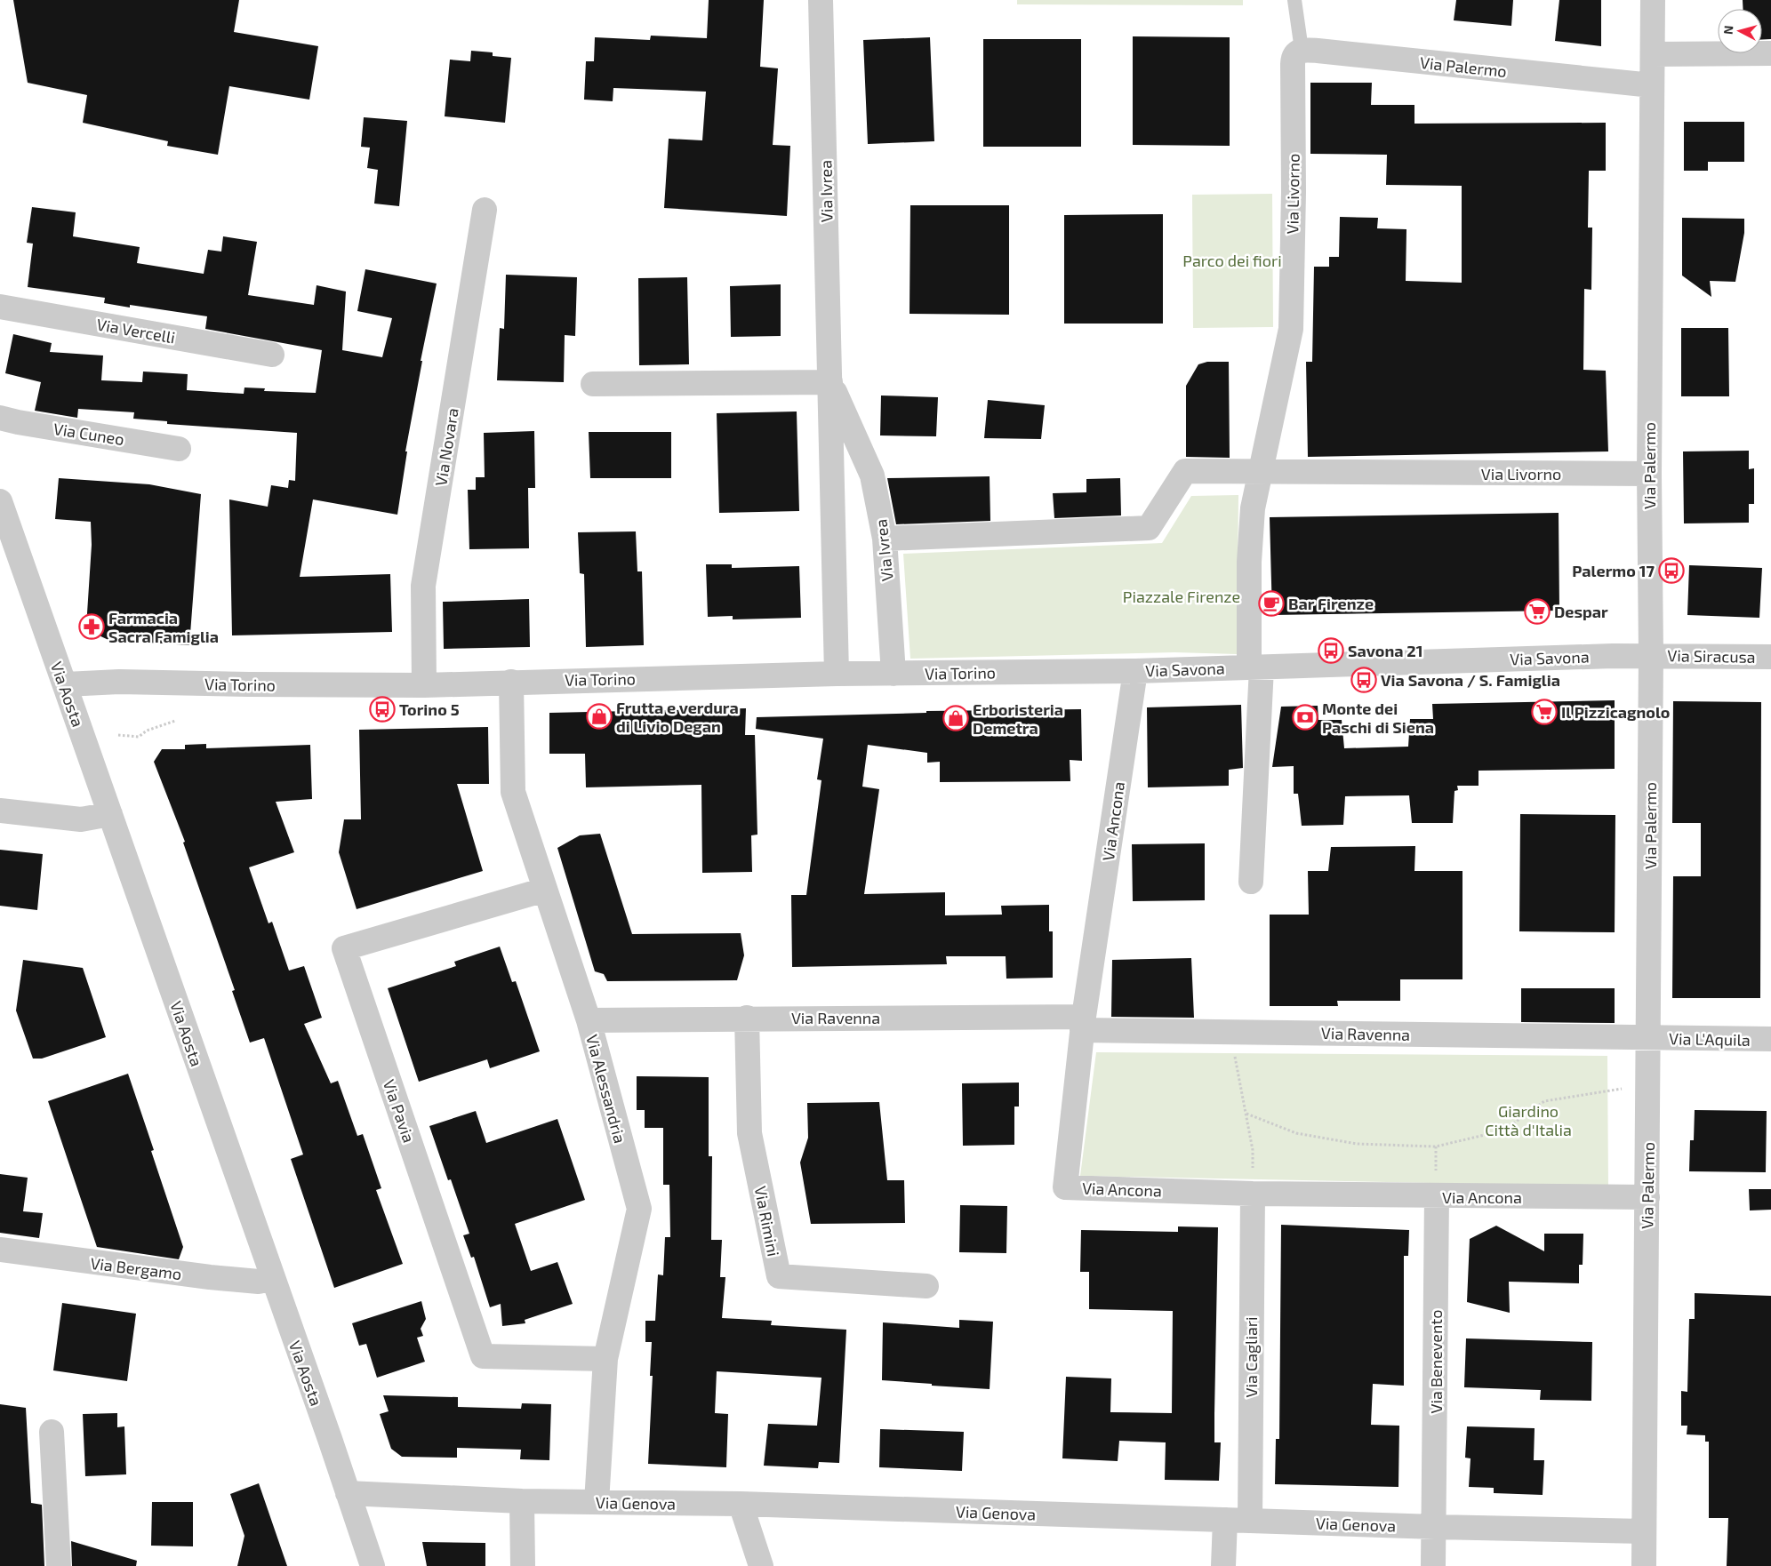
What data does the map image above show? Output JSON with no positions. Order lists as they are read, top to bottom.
{
  "streets": {
    "street": [
      "Via Palermo",
      "Via Ivrea",
      "Via Livorno",
      "Via Vercelli",
      "Via Cuneo",
      "Via Novara",
      "Via Siracusa",
      "Via Savona",
      "Via Torino",
      "Via Aosta",
      "Via Ancona",
      "Via Ravenna",
      "Via L'Aquila",
      "Via Alessandria",
      "Via Pavia",
      "Via Rimini",
      "Via Bergamo",
      "Via Cagliari",
      "Via Benevento",
      "Via Genova"
    ]
  },
  "crossings": [
    ["Via Palermo", "Via Livorno"],
    ["Via Palermo", "Via Siracusa"],
    ["Via Palermo", "Via Savona"],
    ["Via Palermo", "Via Ancona"],
    ["Via Palermo", "Via Ravenna"],
    ["Via Palermo", "Via L'Aquila"],
    ["Via Palermo", "Via Genova"],
    ["Via Ivrea", "Via Torino"],
    ["Via Livorno", "Via Savona"],
    ["Via Novara", "Via Torino"],
    ["Via Siracusa", "Via Savona"],
    ["Via Savona", "Via Torino"],
    ["Via Savona", "Via Ancona"],
    ["Via Torino", "Via Aosta"],
    ["Via Torino", "Via Ancona"],
    ["Via Torino", "Via Alessandria"],
    ["Via Aosta", "Via Bergamo"],
    ["Via Aosta", "Via Genova"],
    ["Via Ancona", "Via Ravenna"],
    ["Via Ancona", "Via Cagliari"],
    ["Via Ancona", "Via Benevento"],
    ["Via Ravenna", "Via L'Aquila"],
    ["Via Ravenna", "Via Alessandria"],
    ["Via Ravenna", "Via Rimini"],
    ["Via Alessandria", "Via Pavia"],
    ["Via Alessandria", "Via Genova"],
    ["Via Cagliari", "Via Genova"],
    ["Via Benevento", "Via Genova"]
  ],
  "parks": ["Parco dei fiori", "Piazzale Firenze", "Giardino Città d'Italia"],
  "places": {
    "bus stop": [
      "Palermo 17",
      "Savona 21",
      "Via Savona / S. Famiglia",
      "Torino 5"
    ],
    "cafe": ["Bar Firenze"],
    "supermarket": ["Despar", "Il Pizzicagnolo"],
    "pharmacy": ["Farmacia Sacra Famiglia"],
    "shop": ["Frutta e verdura di Livio Degan", "Erboristeria Demetra"],
    "bank": ["Monte dei Paschi di Siena"]
  },
  "north": "left"
}
